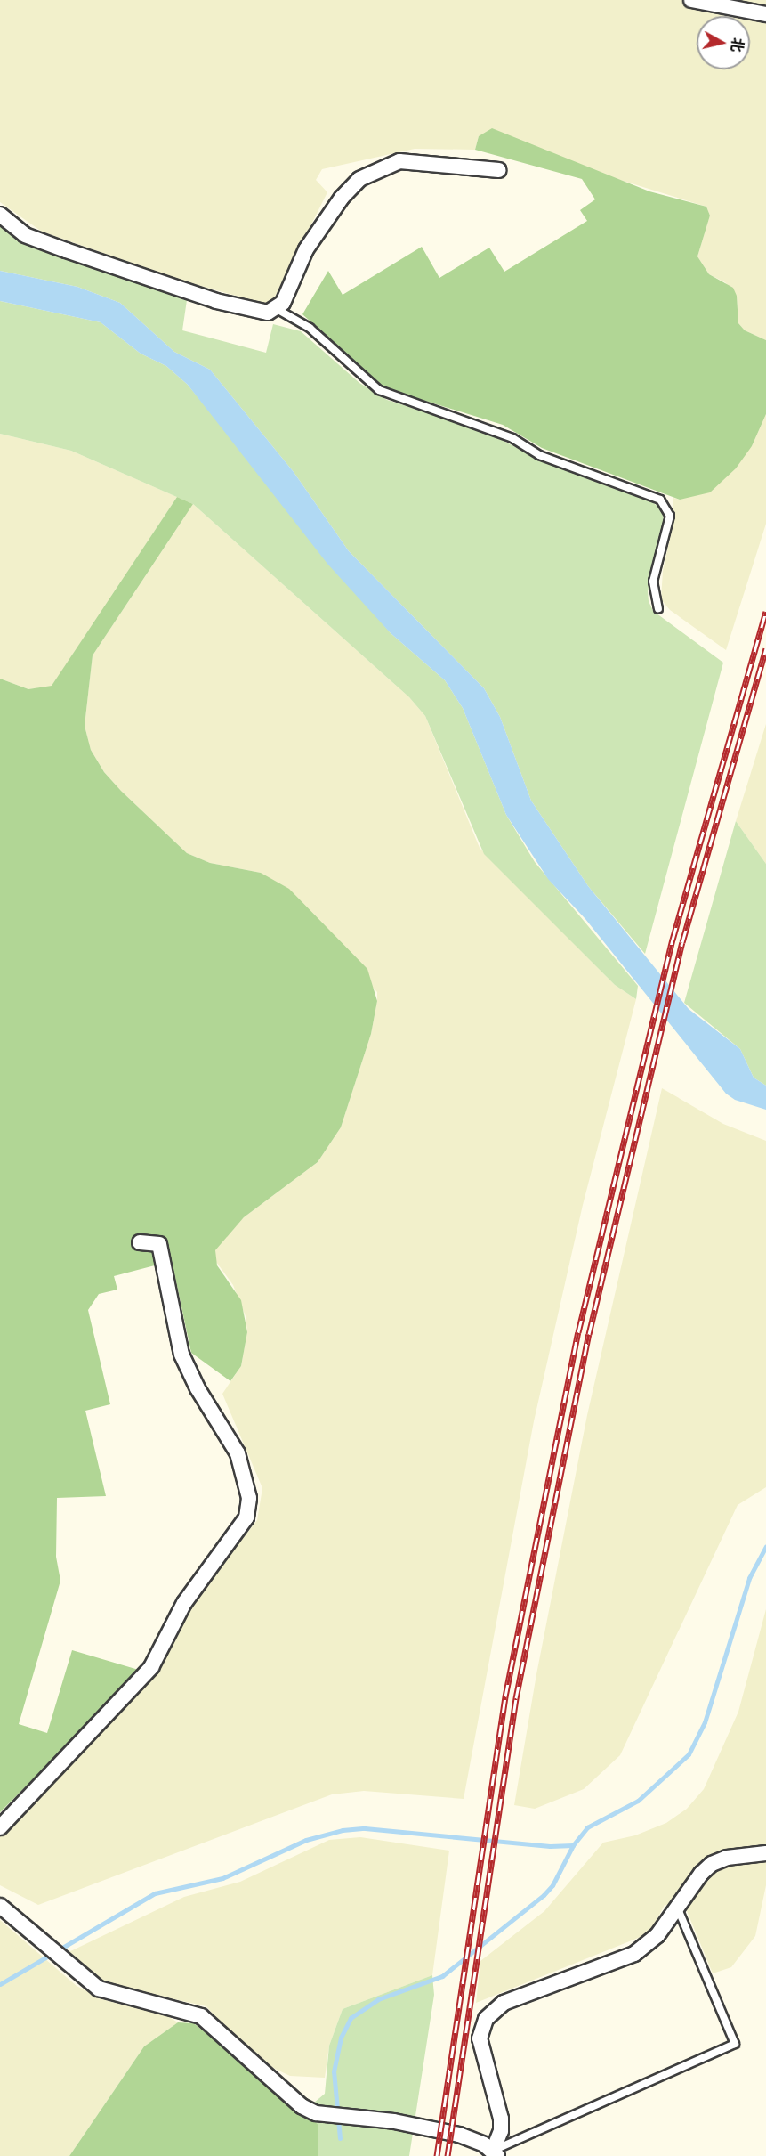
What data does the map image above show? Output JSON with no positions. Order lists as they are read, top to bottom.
{
  "north": "right"
}
